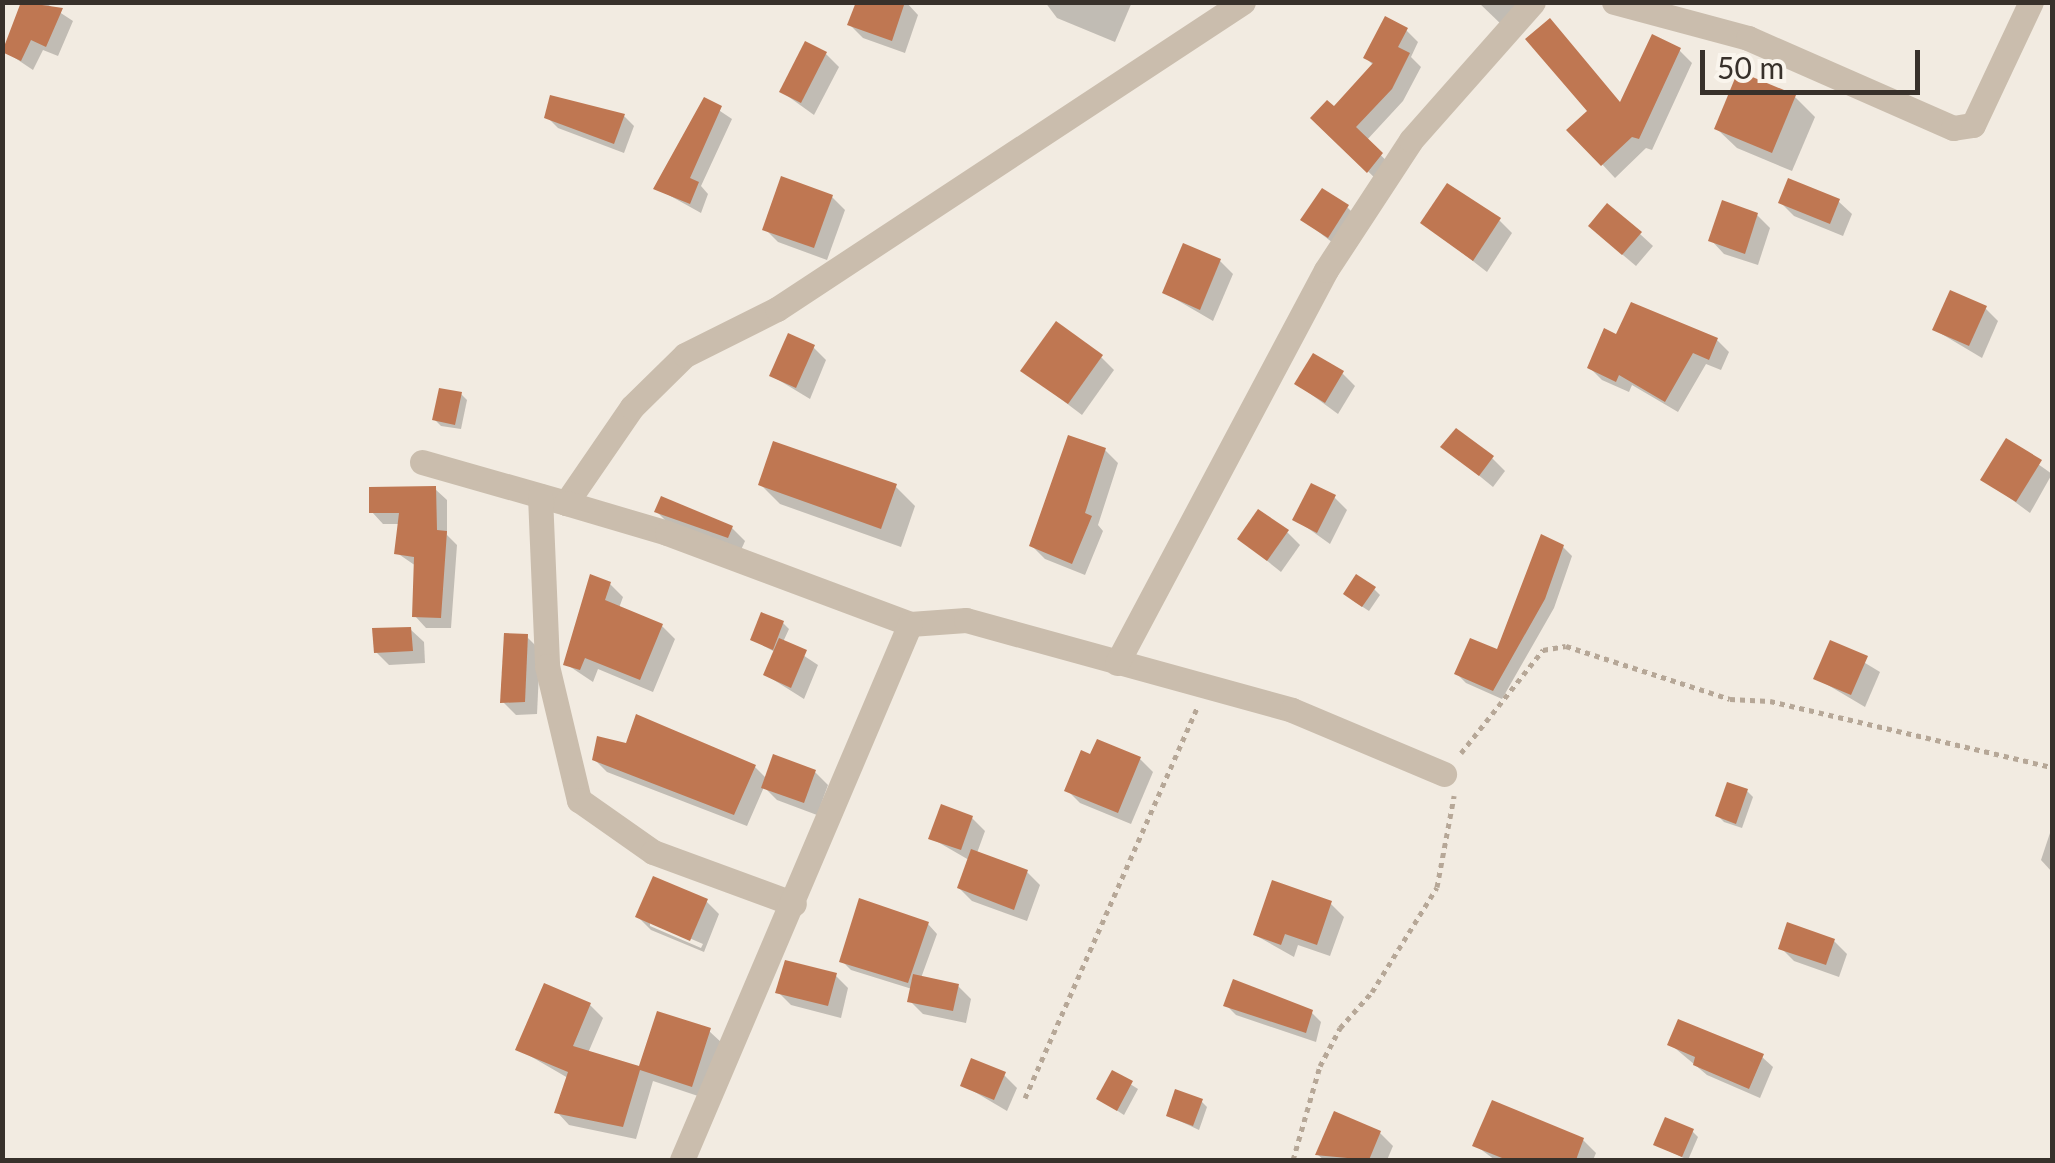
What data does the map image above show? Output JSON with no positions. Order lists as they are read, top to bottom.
{
  "scale_bar": "50 m"
}
